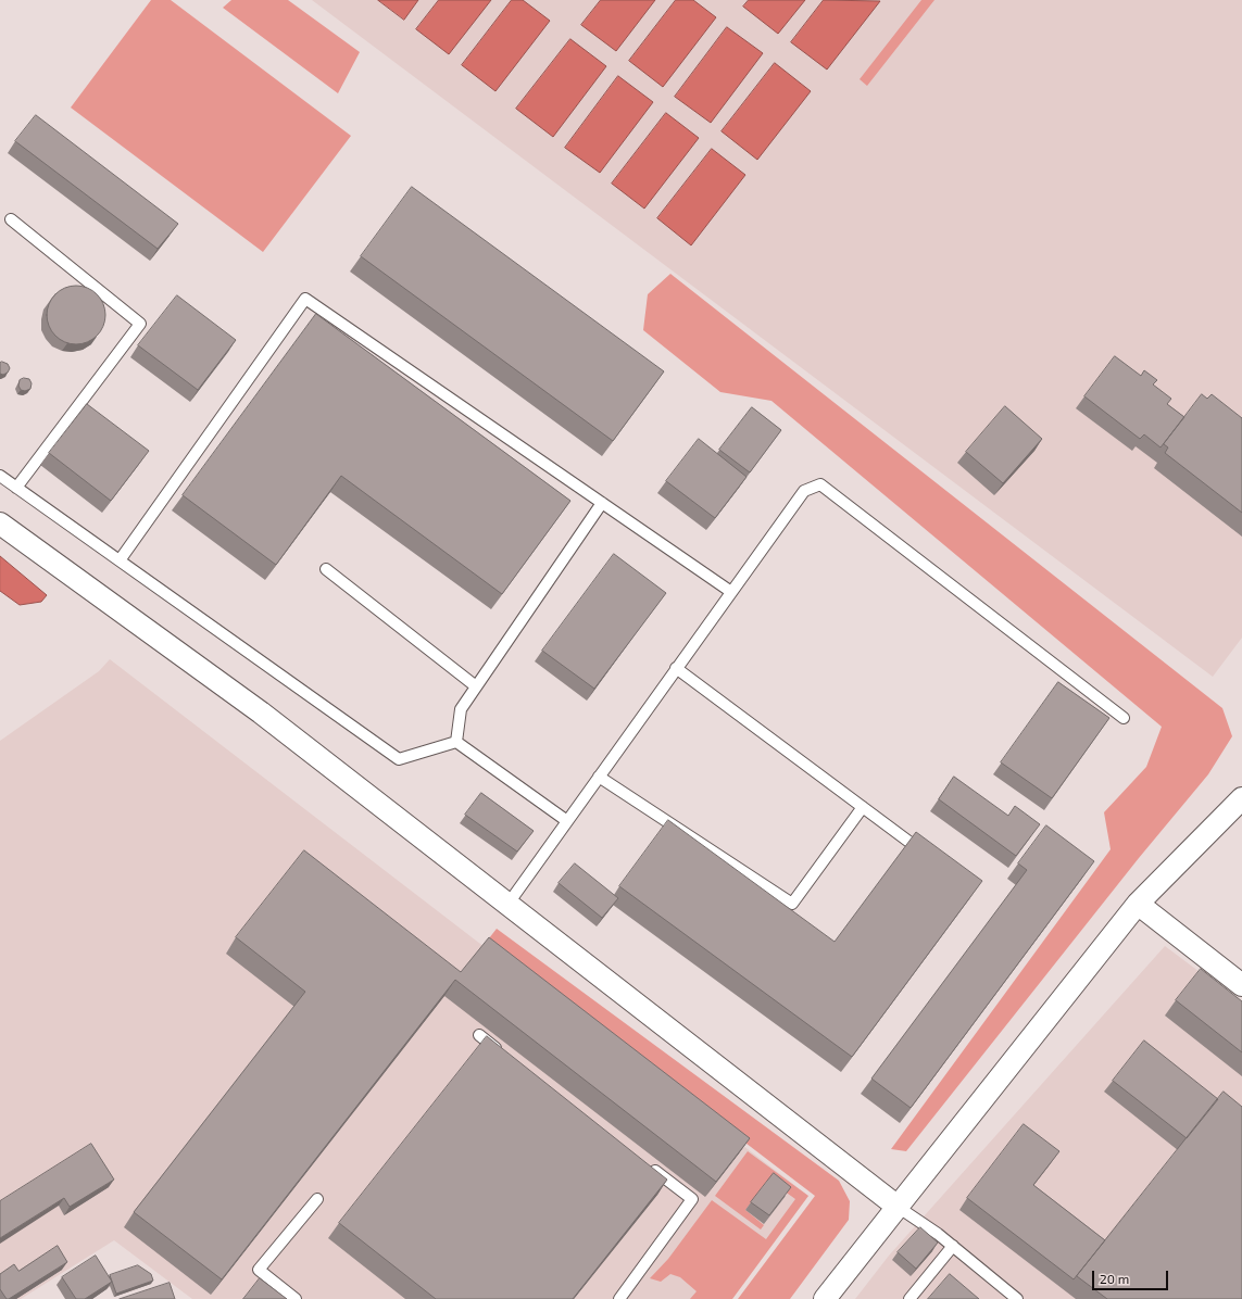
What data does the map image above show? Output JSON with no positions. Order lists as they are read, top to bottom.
{
  "scale_bar": "20 m"
}
